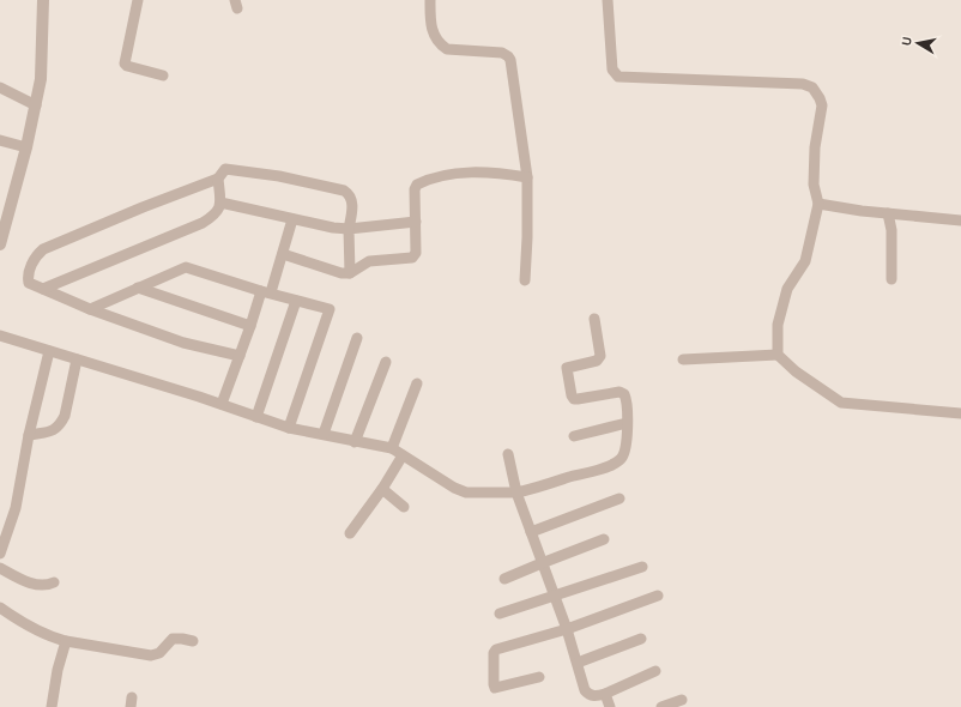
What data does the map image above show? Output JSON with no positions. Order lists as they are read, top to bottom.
{
  "north": "left"
}
